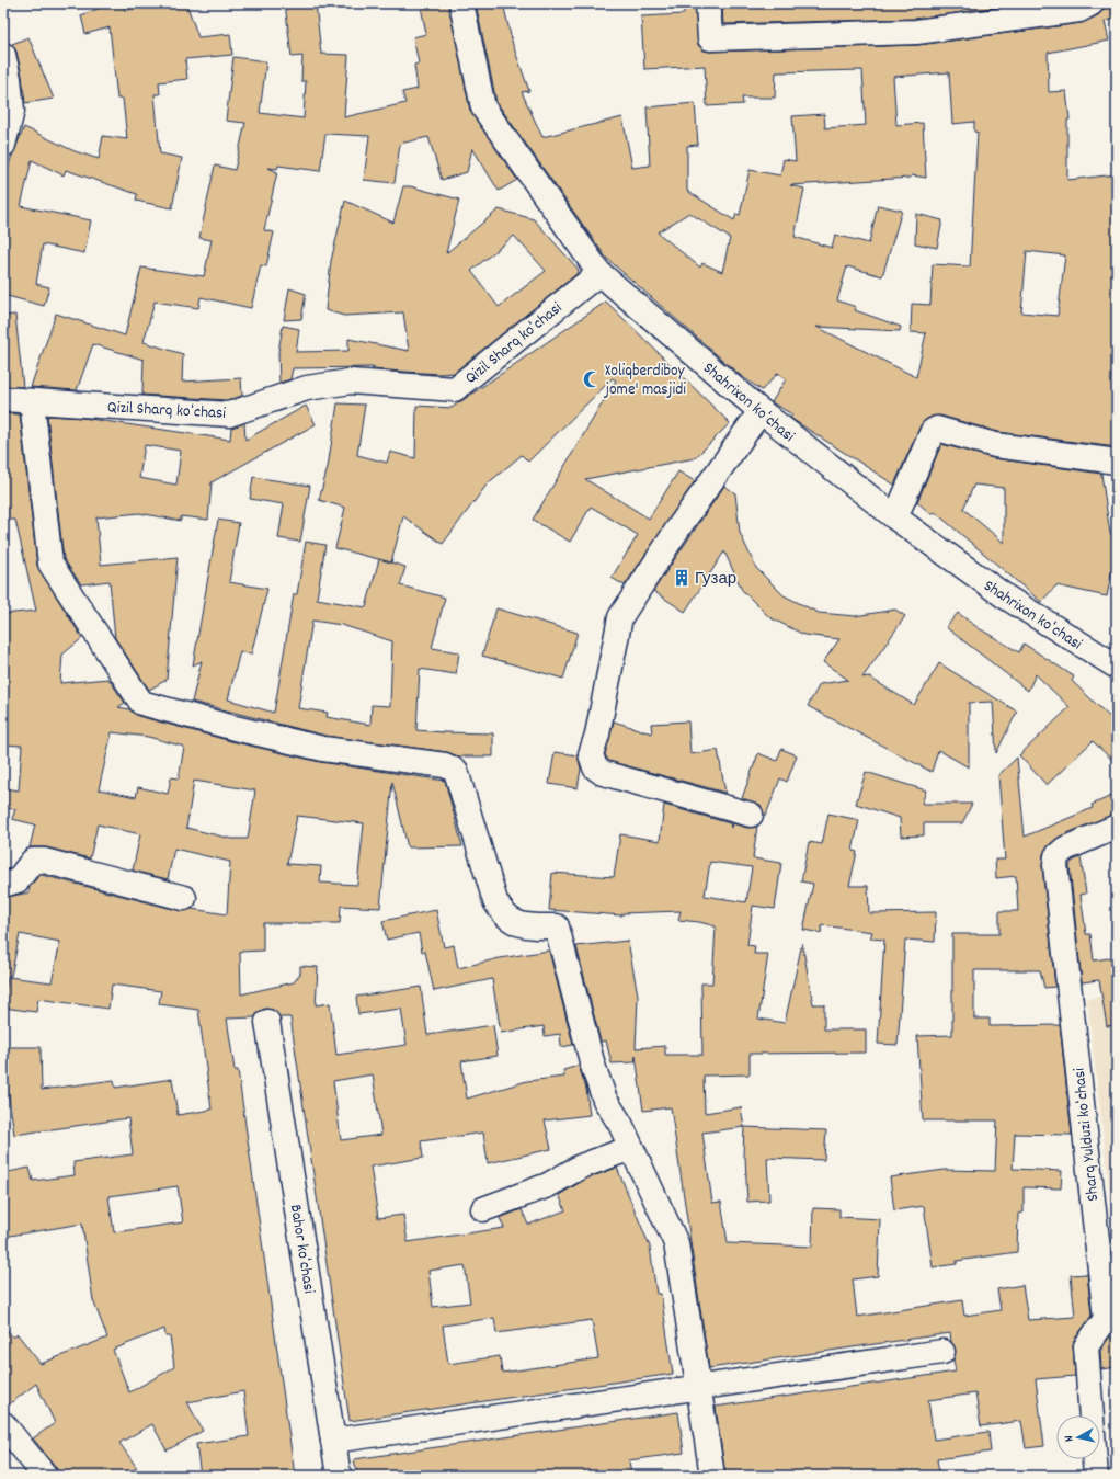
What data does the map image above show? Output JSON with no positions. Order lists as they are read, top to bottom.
{
  "streets": {
    "street": [
      "Qizil Sharq koʻchasi",
      "Shahrixon koʻchasi",
      "Sharq Yulduzi koʻchasi",
      "Bahor koʻchasi"
    ]
  },
  "crossings": [
    ["Qizil Sharq koʻchasi", "Shahrixon koʻchasi"]
  ],
  "places": {
    "mosque": ["Xoliqberdiboy jome' masjidi"],
    "building": ["Гузар"]
  },
  "north": "left"
}
